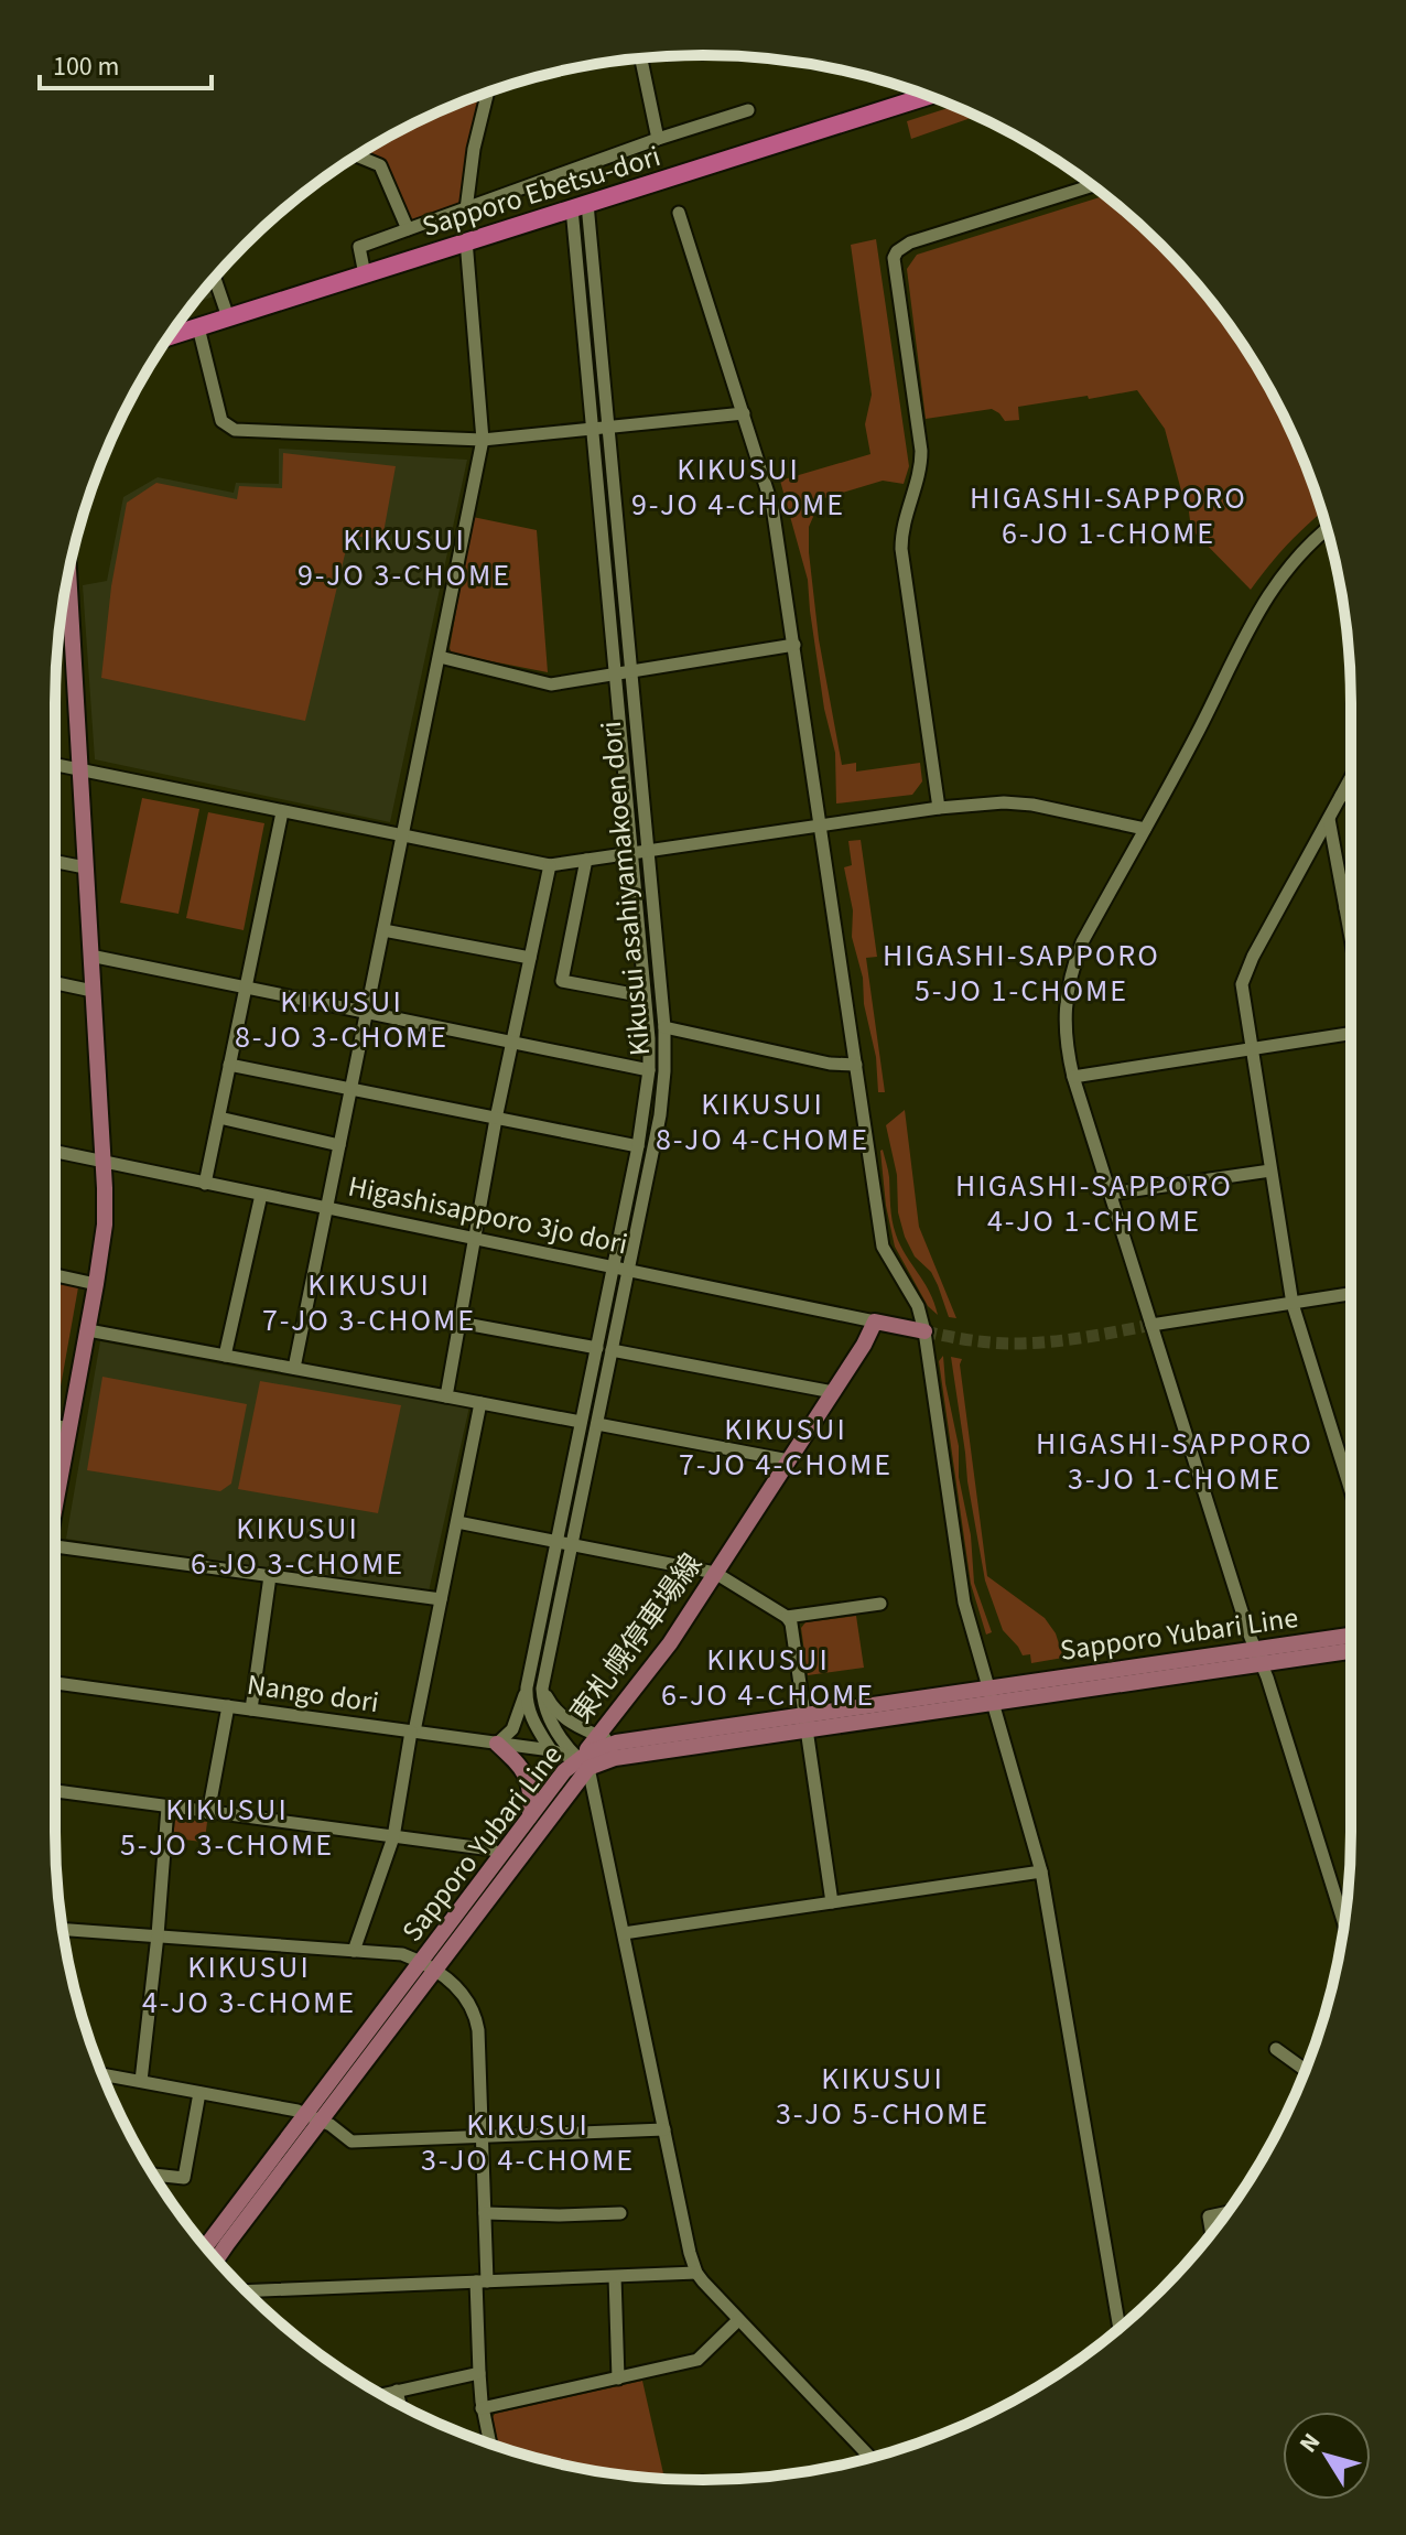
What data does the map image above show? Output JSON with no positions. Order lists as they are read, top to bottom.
{
  "streets": {
    "highway": ["Sapporo Ebetsu-dori"],
    "main road": ["Higashisapporo 3jo dori", "Sapporo Yubari Line", "東札幌停車場線"],
    "street": ["Kikusui asahiyamakoen dori", "Nango dori"]
  },
  "crossings": [
    ["Sapporo Ebetsu-dori", "Kikusui asahiyamakoen dori"],
    ["Kikusui asahiyamakoen dori", "Higashisapporo 3jo dori"],
    ["Kikusui asahiyamakoen dori", "Sapporo Yubari Line"],
    ["Kikusui asahiyamakoen dori", "東札幌停車場線"],
    ["Kikusui asahiyamakoen dori", "Nango dori"],
    ["Higashisapporo 3jo dori", "東札幌停車場線"],
    ["Sapporo Yubari Line", "東札幌停車場線"],
    ["Sapporo Yubari Line", "Nango dori"],
    ["東札幌停車場線", "Nango dori"]
  ],
  "districts": [
    "KIKUSUI 9-JO 4-CHOME",
    "HIGASHI-SAPPORO 6-JO 1-CHOME",
    "KIKUSUI 9-JO 3-CHOME",
    "HIGASHI-SAPPORO 5-JO 1-CHOME",
    "KIKUSUI 8-JO 3-CHOME",
    "KIKUSUI 8-JO 4-CHOME",
    "HIGASHI-SAPPORO 4-JO 1-CHOME",
    "KIKUSUI 7-JO 3-CHOME",
    "KIKUSUI 7-JO 4-CHOME",
    "HIGASHI-SAPPORO 3-JO 1-CHOME",
    "KIKUSUI 6-JO 3-CHOME",
    "KIKUSUI 6-JO 4-CHOME",
    "KIKUSUI 5-JO 3-CHOME",
    "KIKUSUI 4-JO 3-CHOME",
    "KIKUSUI 3-JO 5-CHOME",
    "KIKUSUI 3-JO 4-CHOME"
  ],
  "scale_bar": "100 m",
  "north": "top left"
}
